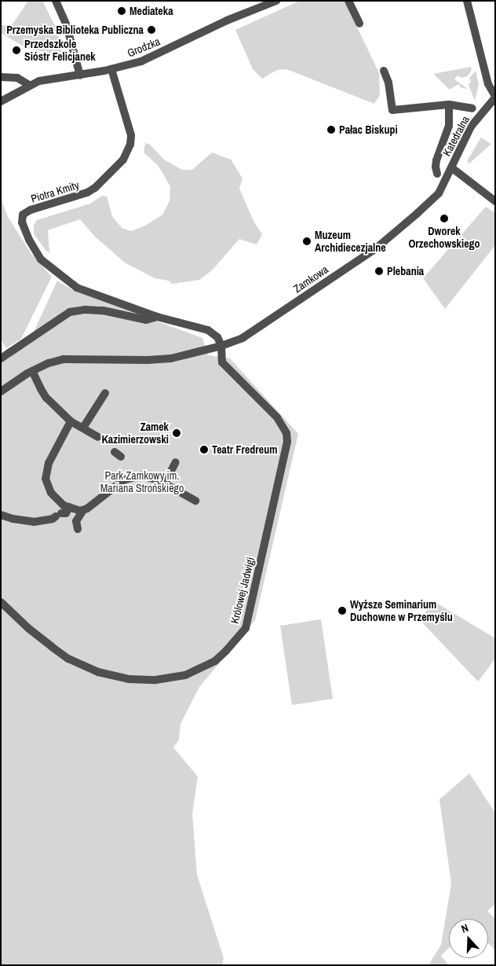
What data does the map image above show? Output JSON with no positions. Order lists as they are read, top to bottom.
{
  "streets": {
    "street": [
      "Grodzka",
      "Katedralna",
      "Piotra Kmity",
      "Zamkowa",
      "Królowej Jadwigi"
    ]
  },
  "crossings": [
    ["Grodzka", "Piotra Kmity"],
    ["Katedralna", "Zamkowa"],
    ["Piotra Kmity", "Zamkowa"],
    ["Piotra Kmity", "Królowej Jadwigi"],
    ["Zamkowa", "Królowej Jadwigi"]
  ],
  "parks": ["Park Zamkowy im. Mariana Strońskiego"],
  "places": [
    "Mediateka",
    "Przemyska Biblioteka Publiczna",
    "Przedszkole Sióstr Felicjanek",
    "Pałac Biskupi",
    "Dworek Orzechowskiego",
    "Muzeum Archidiecezjalne",
    "Plebania",
    "Zamek Kazimierzowski",
    "Teatr Fredreum",
    "Wyższe Seminarium Duchowne w Przemyślu"
  ],
  "north": "top"
}
